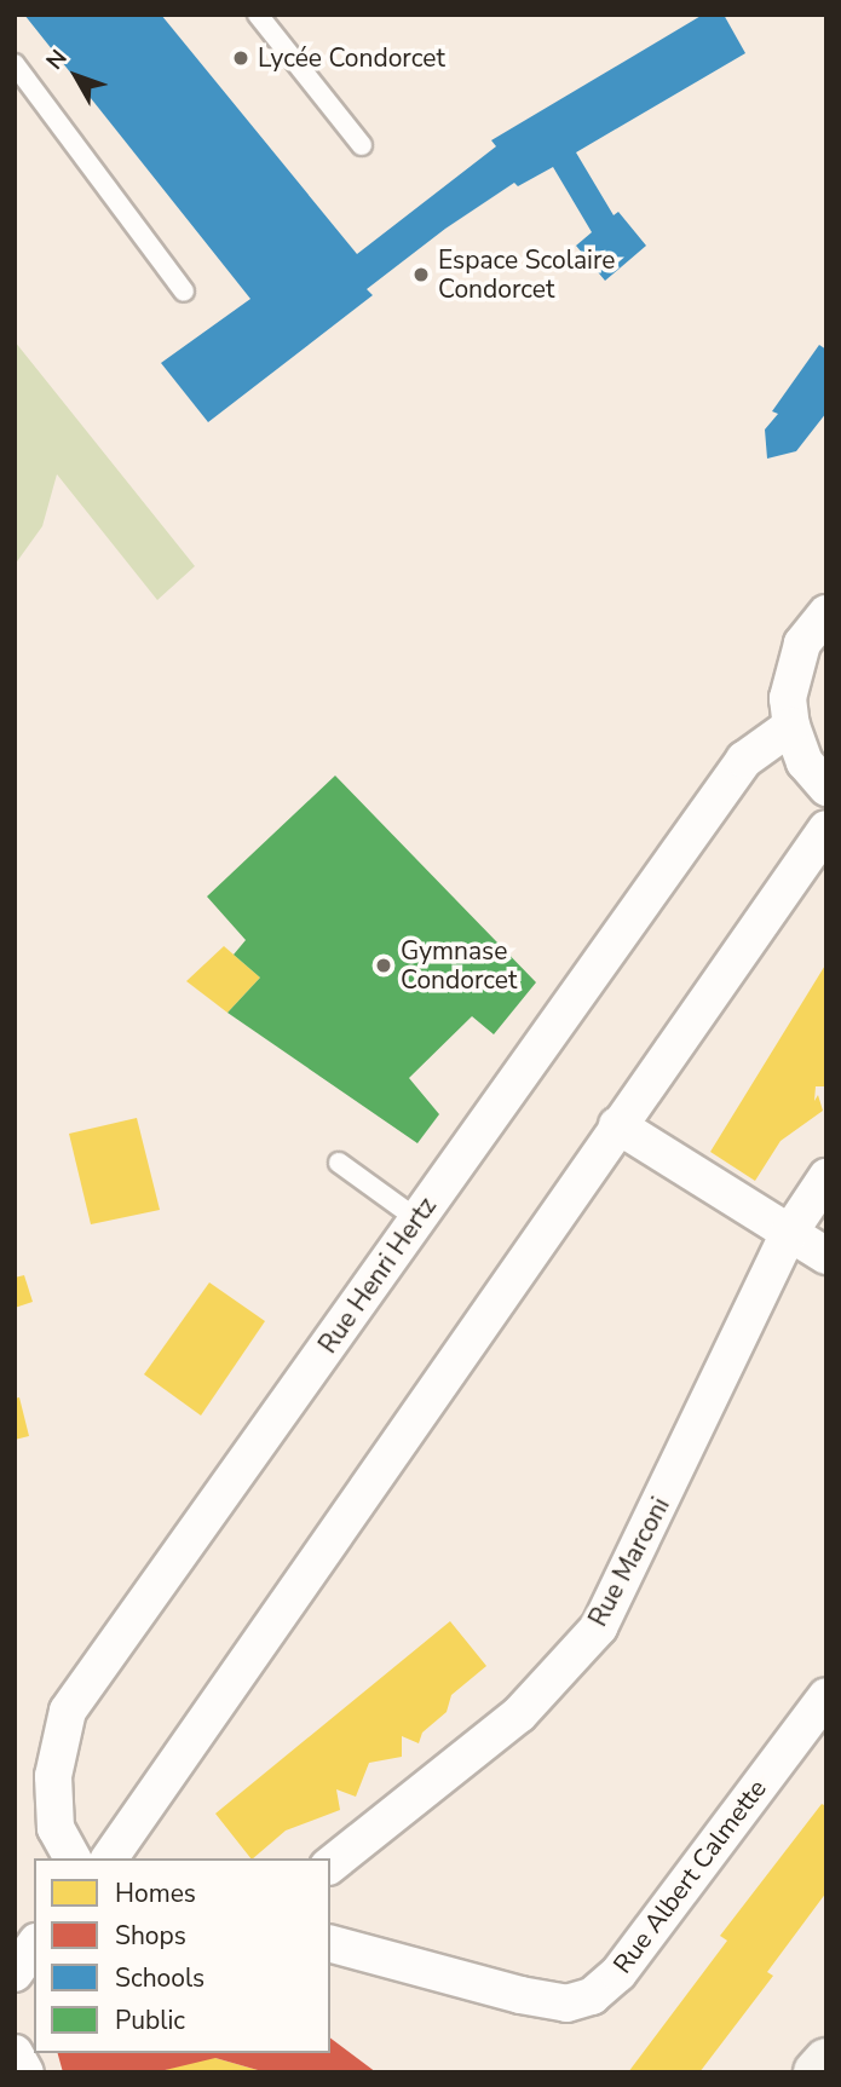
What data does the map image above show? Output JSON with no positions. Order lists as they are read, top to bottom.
{
  "streets": {
    "street": ["Rue Henri Hertz", "Rue Marconi", "Rue Albert Calmette"]
  },
  "places": ["Lycée Condorcet", "Espace Scolaire Condorcet", "Gymnase Condorcet"],
  "legend": [
    "Homes",
    "Shops",
    "Schools",
    "Public"
  ],
  "north": "top left"
}
